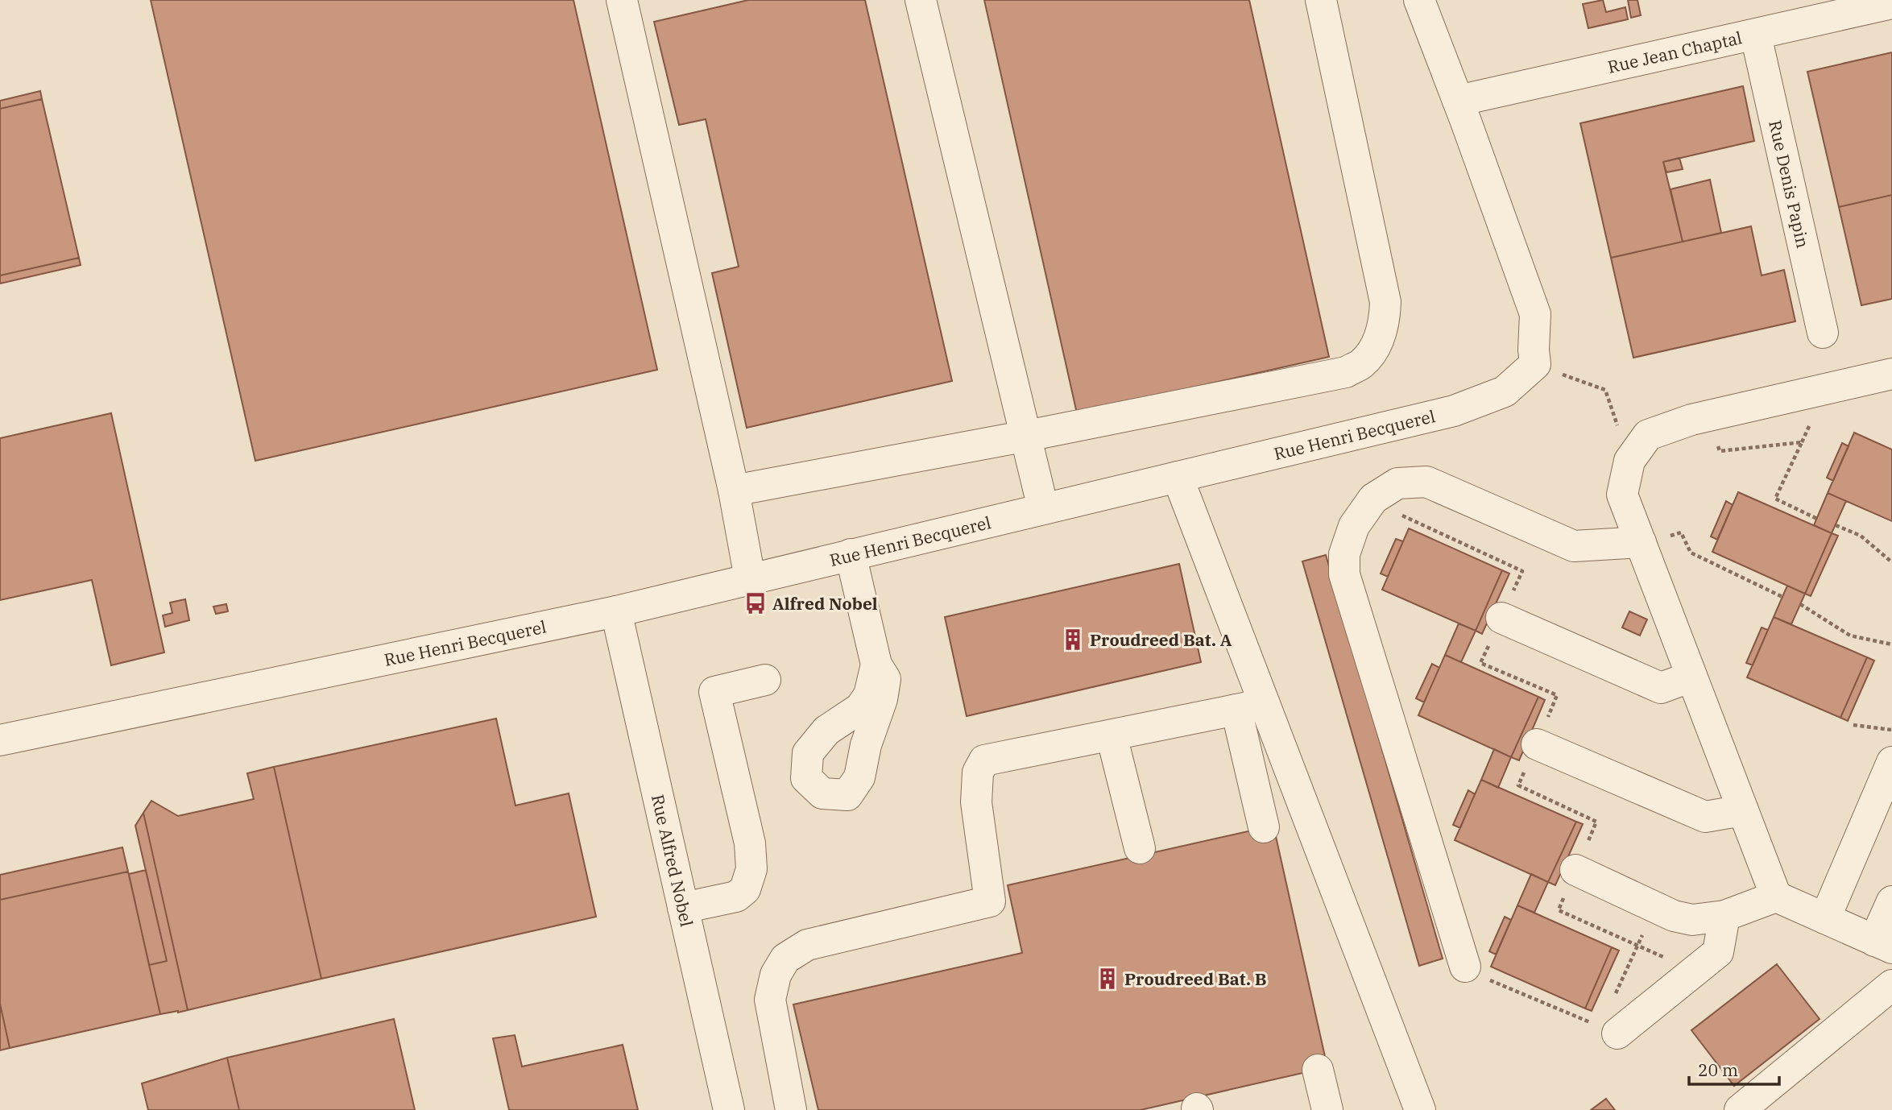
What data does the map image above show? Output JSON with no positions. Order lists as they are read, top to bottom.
{
  "streets": {
    "street": [
      "Rue Jean Chaptal",
      "Rue Denis Papin",
      "Rue Henri Becquerel",
      "Rue Alfred Nobel"
    ]
  },
  "crossings": [
    ["Rue Jean Chaptal", "Rue Denis Papin"],
    ["Rue Henri Becquerel", "Rue Alfred Nobel"]
  ],
  "places": {
    "bus stop": ["Alfred Nobel"],
    "building": ["Proudreed Bat. A", "Proudreed Bat. B"]
  },
  "scale_bar": "20 m"
}
